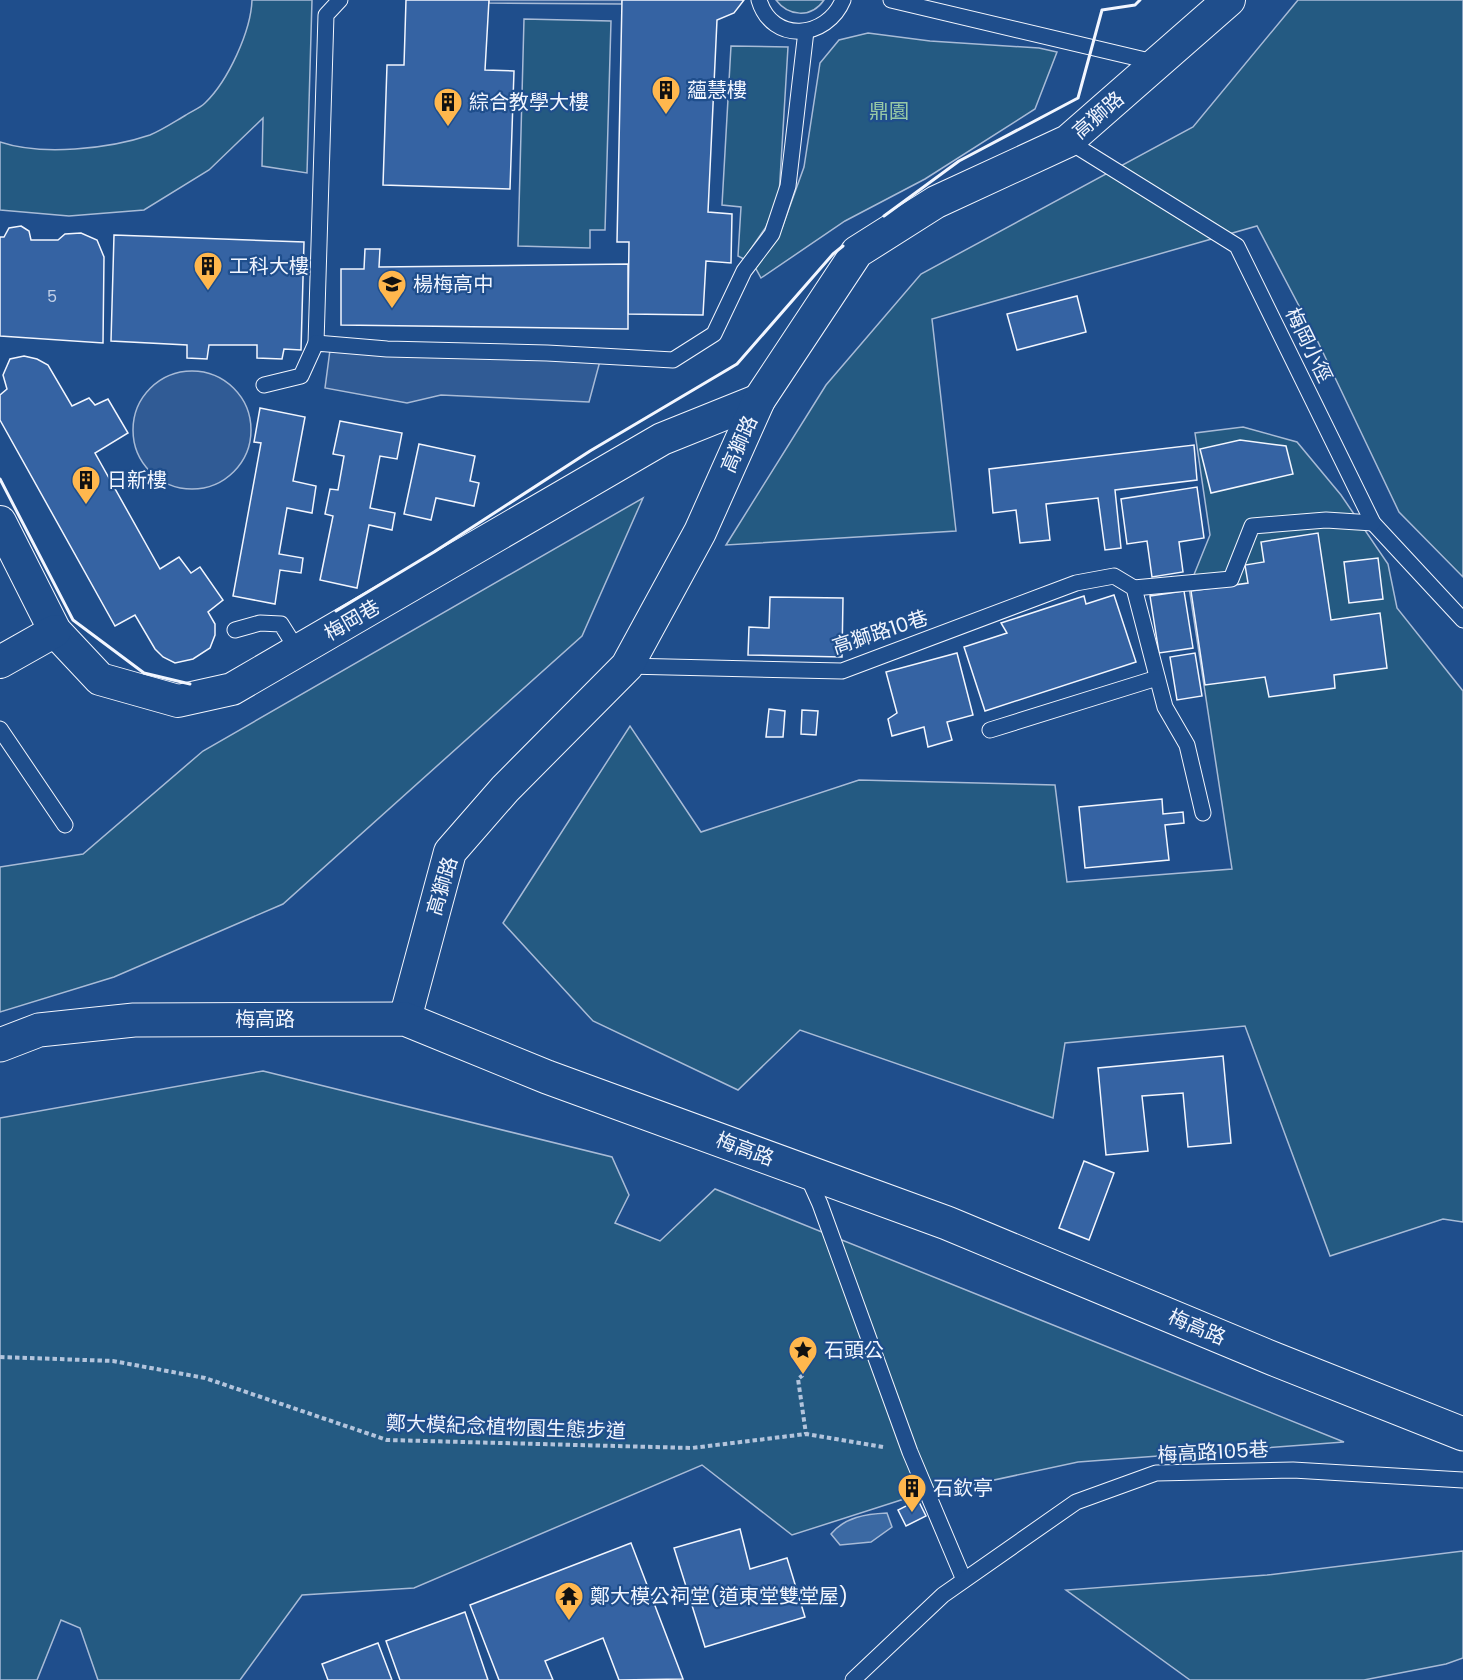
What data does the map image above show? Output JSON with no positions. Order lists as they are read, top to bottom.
{
  "streets": {
    "street": ["高獅路", "梅岡巷", "梅高路"],
    "lane": ["梅岡小徑", "高獅路10巷", "梅高路105巷"],
    "path": ["鄭大模紀念植物園生態步道"]
  },
  "crossings": [
    ["高獅路", "梅岡小徑"],
    ["高獅路", "梅岡巷"],
    ["高獅路", "高獅路10巷"],
    ["高獅路", "梅高路"],
    ["梅岡小徑", "高獅路10巷"]
  ],
  "parks": ["鼎園"],
  "places": {
    "building": [
      "蘊慧樓",
      "綜合教學大樓",
      "工科大樓",
      "日新樓",
      "石欽亭"
    ],
    "school or university": ["楊梅高中"],
    "place": ["石頭公"],
    "temple": ["鄭大模公祠堂(道東堂雙堂屋)"]
  },
  "house_numbers": ["5"]
}
